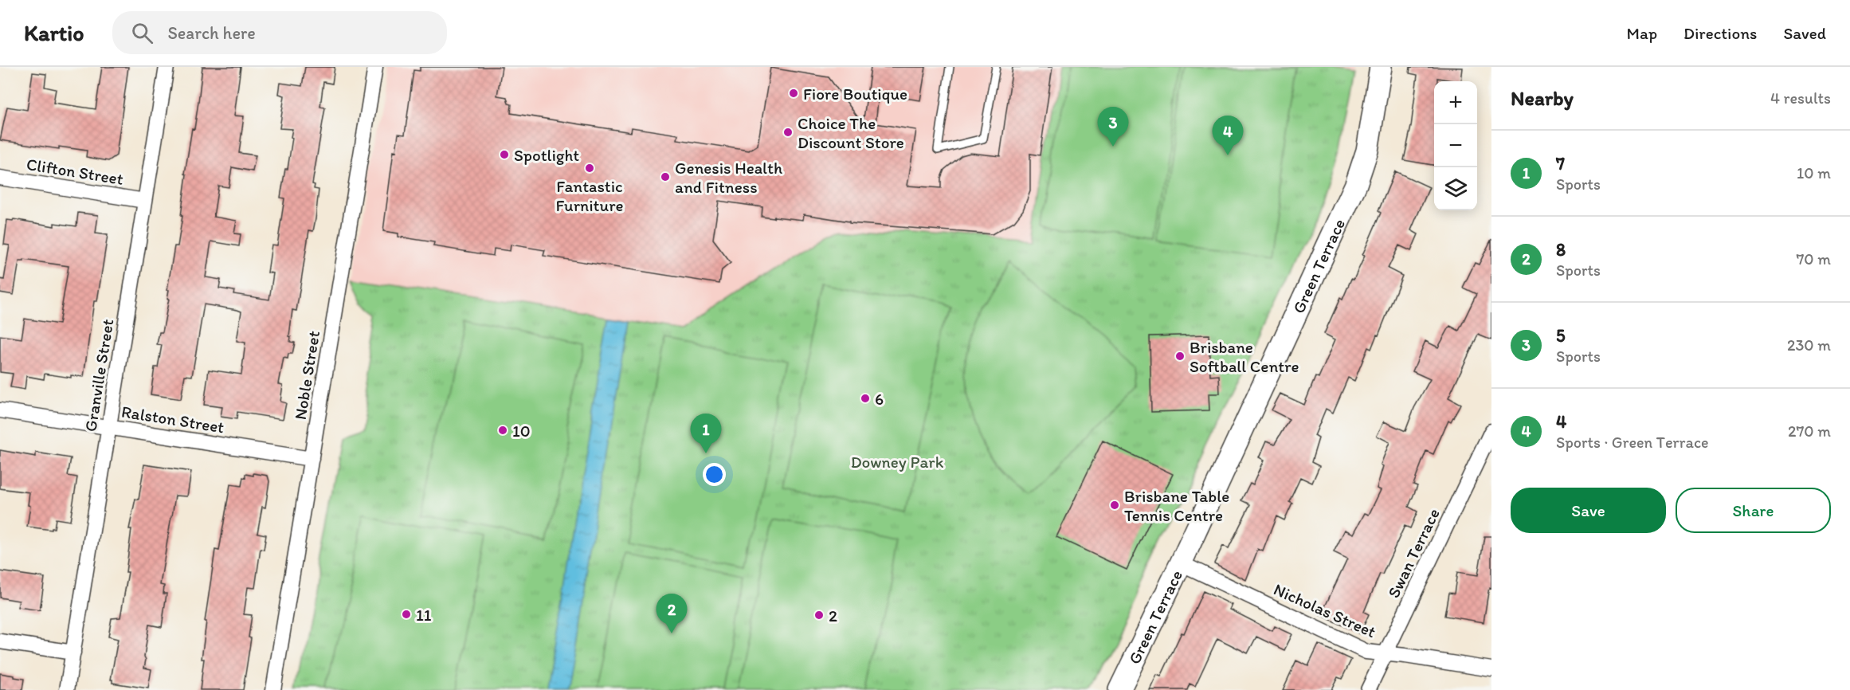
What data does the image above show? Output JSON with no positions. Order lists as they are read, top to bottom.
{
  "streets": {
    "street": [
      "Clifton Street",
      "Green Terrace",
      "Granville Street",
      "Noble Street",
      "Ralston Street",
      "Swan Terrace",
      "Nicholas Street"
    ]
  },
  "crossings": [
    ["Clifton Street", "Granville Street"],
    ["Green Terrace", "Nicholas Street"],
    ["Granville Street", "Ralston Street"],
    ["Noble Street", "Ralston Street"],
    ["Swan Terrace", "Nicholas Street"]
  ],
  "parks": ["Downey Park"],
  "places": [
    "Fiore Boutique",
    "Choice The Discount Store",
    "Spotlight",
    "Fantastic Furniture",
    "Genesis Health and Fitness",
    "Brisbane Softball Centre",
    "6",
    "10",
    "Brisbane Table Tennis Centre",
    "11",
    "2"
  ],
  "page": {
    "header": "Kartio",
    "search": "Search here",
    "nav": ["Map", "Directions", "Saved"],
    "heading": ["Nearby", "4 results"],
    "map_buttons": ["+", "−"],
    "pins": [
      "3",
      "4",
      "1",
      "2"
    ],
    "list": [
      {
        "mark": "1",
        "name": "7",
        "note": "Sports",
        "value": "10 m"
      },
      {
        "mark": "2",
        "name": "8",
        "note": "Sports",
        "value": "70 m"
      },
      {
        "mark": "3",
        "name": "5",
        "note": "Sports",
        "value": "230 m"
      },
      {
        "mark": "4",
        "name": "4",
        "note": "Sports · Green Terrace",
        "value": "270 m"
      }
    ],
    "buttons": ["Save", "Share"]
  }
}
